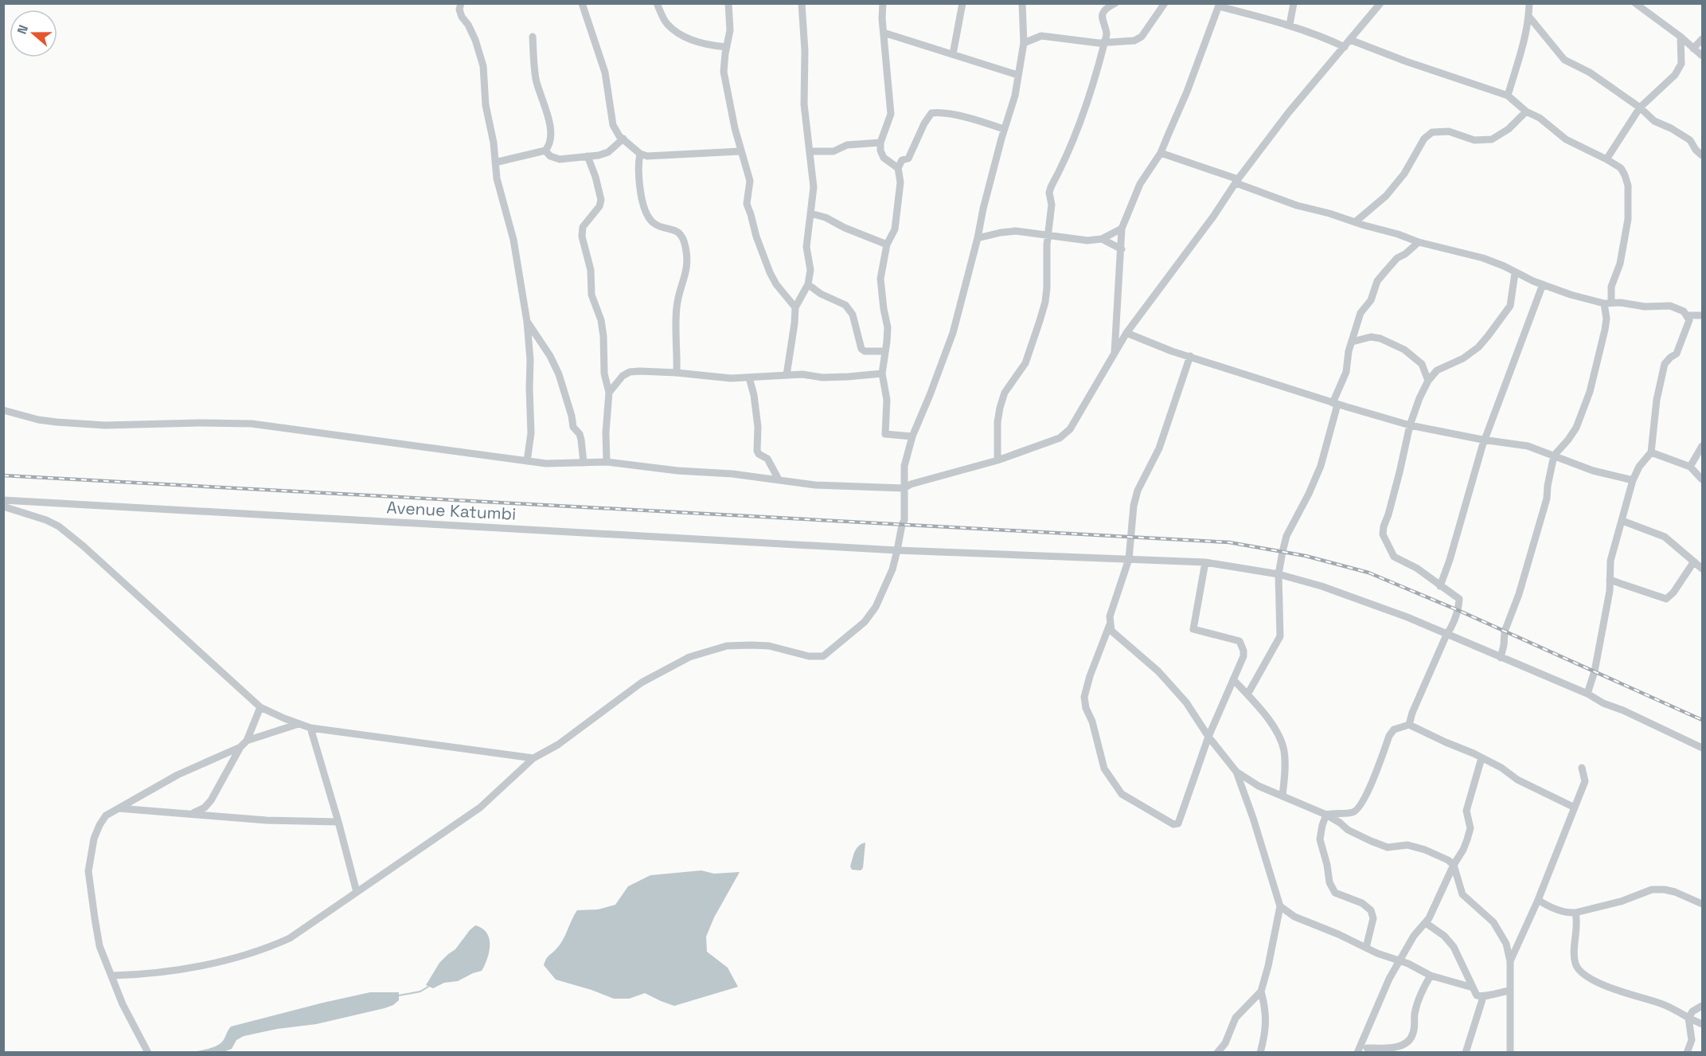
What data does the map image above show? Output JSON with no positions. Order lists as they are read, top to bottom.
{
  "streets": {
    "street": ["Avenue Katumbi"]
  },
  "north": "left"
}
